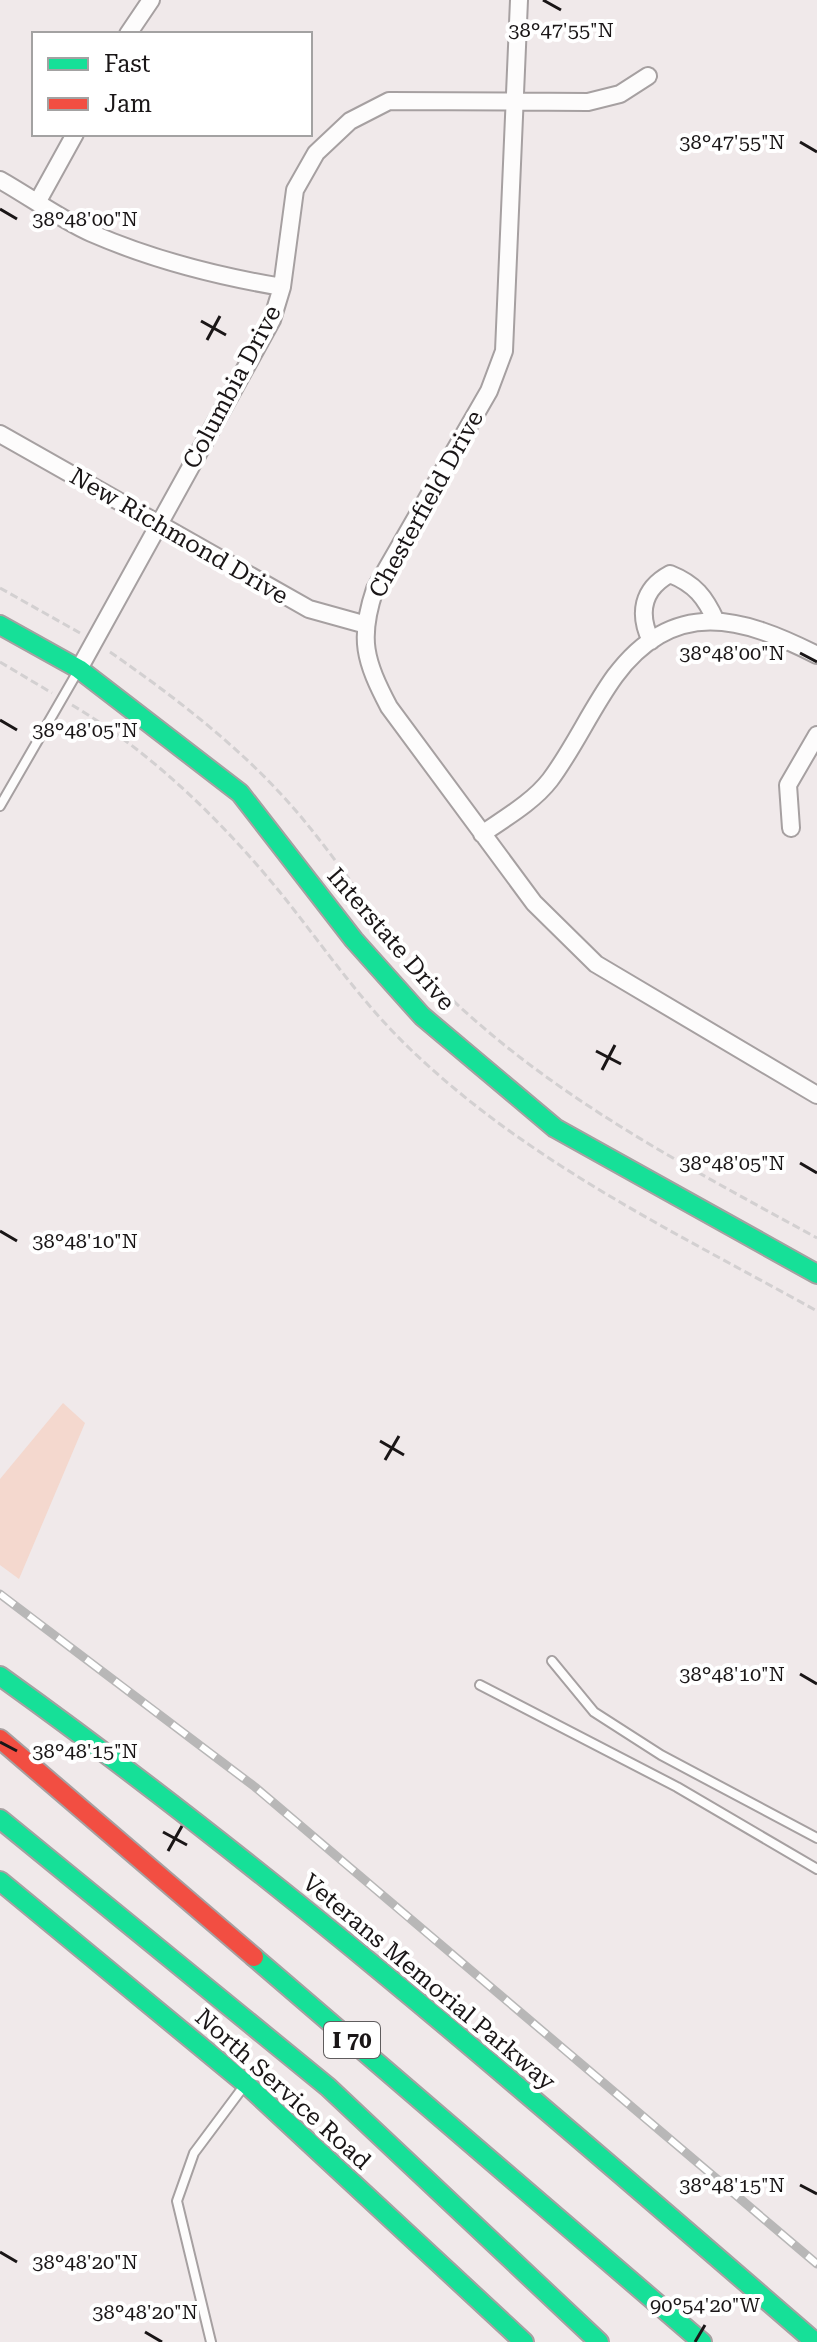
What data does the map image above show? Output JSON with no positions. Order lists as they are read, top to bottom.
{
  "streets": {
    "main road": [
      "Interstate Drive",
      "Veterans Memorial Parkway",
      "I 70",
      "North Service Road"
    ],
    "street": ["Columbia Drive", "Chesterfield Drive", "New Richmond Drive"]
  },
  "crossings": [
    ["Columbia Drive", "Chesterfield Drive"],
    ["Columbia Drive", "New Richmond Drive"],
    ["Columbia Drive", "Interstate Drive"],
    ["Chesterfield Drive", "New Richmond Drive"]
  ],
  "legend": ["Fast", "Jam"],
  "coordinates": [
    "38°47'55\"N",
    "38°48'00\"N",
    "38°48'05\"N",
    "38°48'10\"N",
    "38°48'15\"N",
    "38°48'20\"N",
    "90°54'20\"W"
  ]
}
